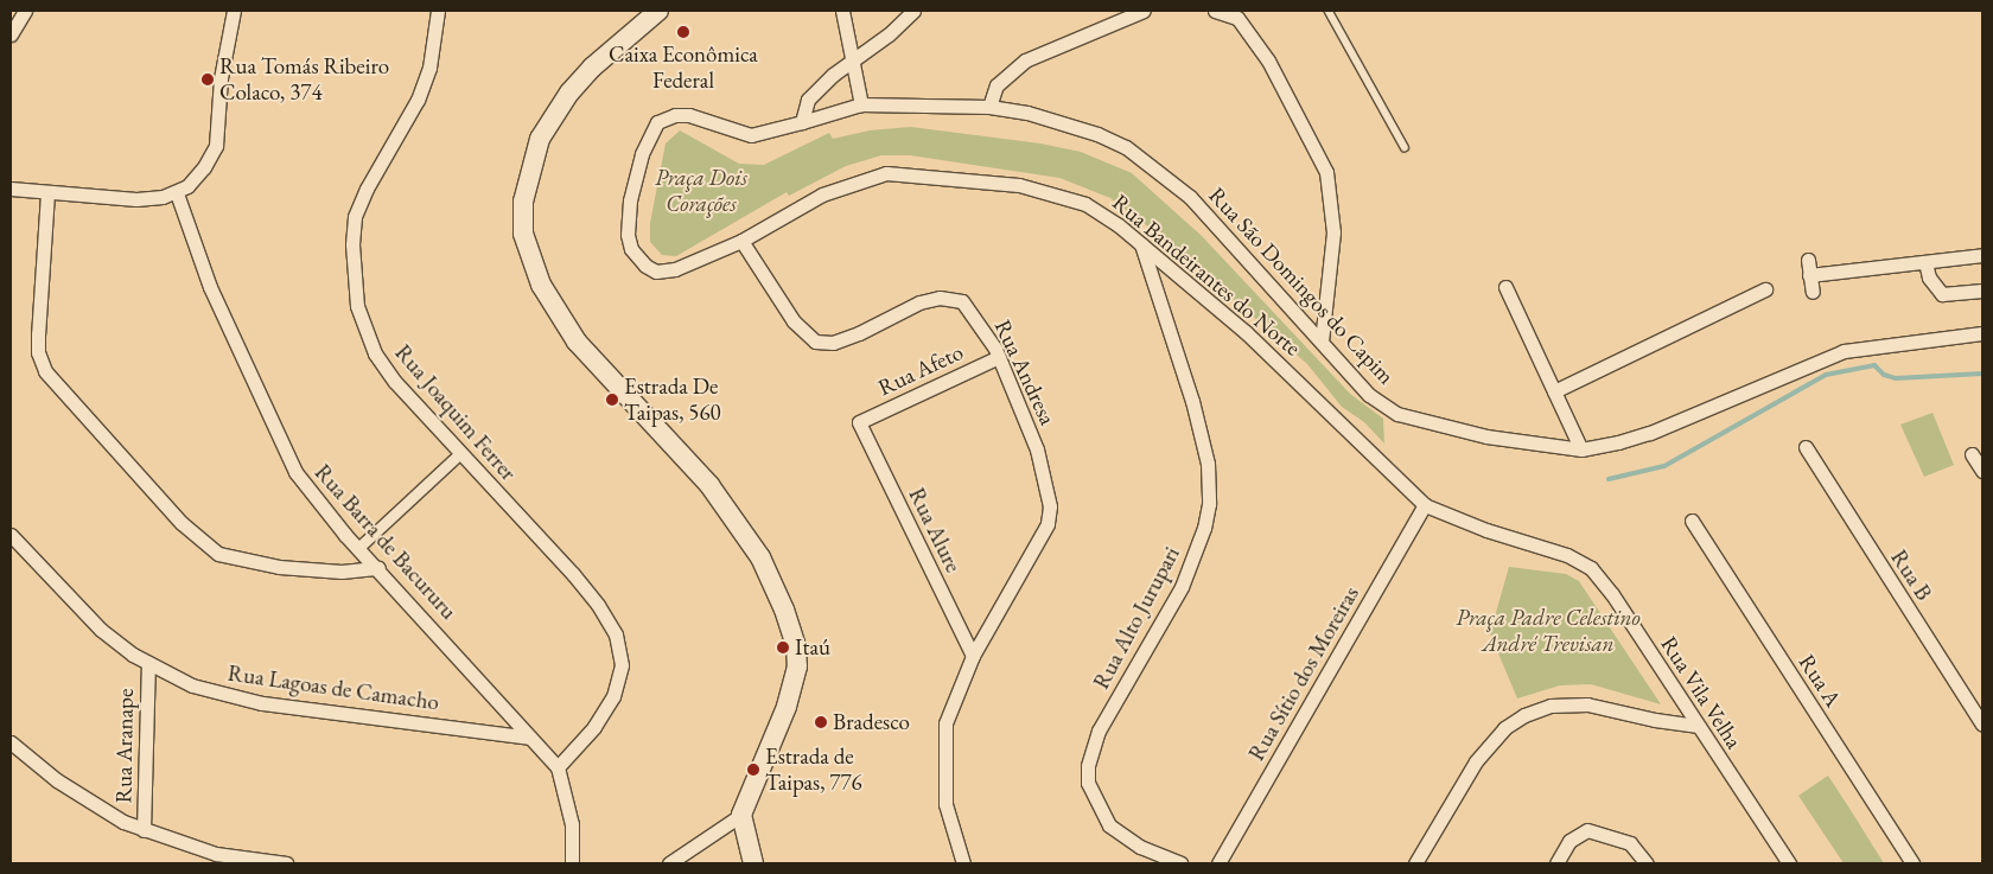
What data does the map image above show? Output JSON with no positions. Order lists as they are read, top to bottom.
{
  "streets": {
    "street": [
      "Rua Bandeirantes do Norte",
      "Rua São Domingos do Capim",
      "Rua Afeto",
      "Rua Andresa",
      "Rua Joaquim Ferrer",
      "Rua Alure",
      "Rua Barra de Bacururu",
      "Rua B",
      "Rua Alto Jurupari",
      "Rua Sítio dos Moreiras",
      "Rua A",
      "Rua Lagoas de Camacho",
      "Rua Vila Velha",
      "Rua Aranape"
    ]
  },
  "crossings": [
    ["Rua Bandeirantes do Norte", "Rua Andresa"],
    ["Rua Bandeirantes do Norte", "Rua Alto Jurupari"],
    ["Rua Bandeirantes do Norte", "Rua Sítio dos Moreiras"],
    ["Rua Bandeirantes do Norte", "Rua Vila Velha"],
    ["Rua Afeto", "Rua Andresa"],
    ["Rua Afeto", "Rua Alure"],
    ["Rua Andresa", "Rua Alure"],
    ["Rua Joaquim Ferrer", "Rua Barra de Bacururu"],
    ["Rua Barra de Bacururu", "Rua Lagoas de Camacho"],
    ["Rua Lagoas de Camacho", "Rua Aranape"]
  ],
  "parks": ["Praça Dois Corações", "Praça Padre Celestino André Trevisan"],
  "places": [
    "Caixa Econômica Federal",
    "Rua Tomás Ribeiro Colaco, 374",
    "Estrada De Taipas, 560",
    "Itaú",
    "Bradesco",
    "Estrada de Taipas, 776"
  ]
}
